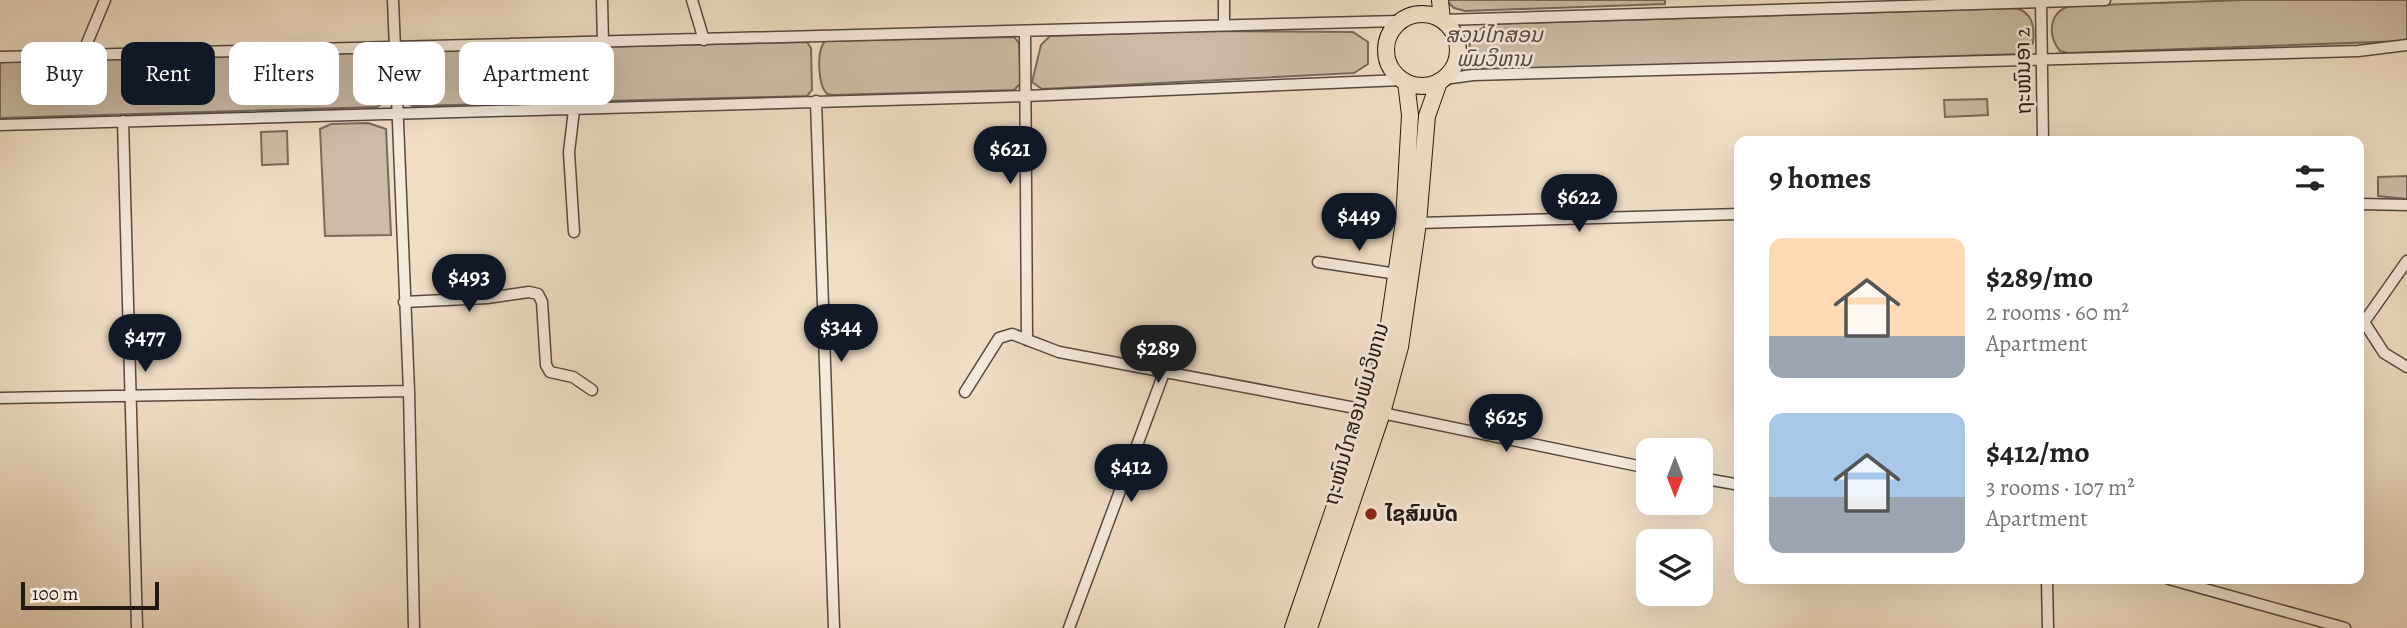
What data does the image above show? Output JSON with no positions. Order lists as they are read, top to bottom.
{
  "streets": {
    "highway": ["ຖະໜົນໄກສອນພົມວິຫານ"],
    "street": ["ຖະໜົນອາ 2"]
  },
  "parks": ["ສວນໄກສອນ ພົມວິຫານ"],
  "places": ["ໄຊສົມບັດ"],
  "scale_bar": "100 m",
  "north": "bottom",
  "page": {
    "chip": [
      "Buy",
      "Rent",
      "Filters",
      "New",
      "Apartment"
    ],
    "price": [
      "$621",
      "$622",
      "$449",
      "$493",
      "$344",
      "$477",
      "$289",
      "$625",
      "$412"
    ],
    "heading": "9 homes",
    "list": [
      {
        "name": "$289/mo",
        "note": "2 rooms · 60 m² · Apartment"
      },
      {
        "name": "$412/mo",
        "note": "3 rooms · 107 m² · Apartment"
      }
    ],
    "scale": "100 m"
  }
}
